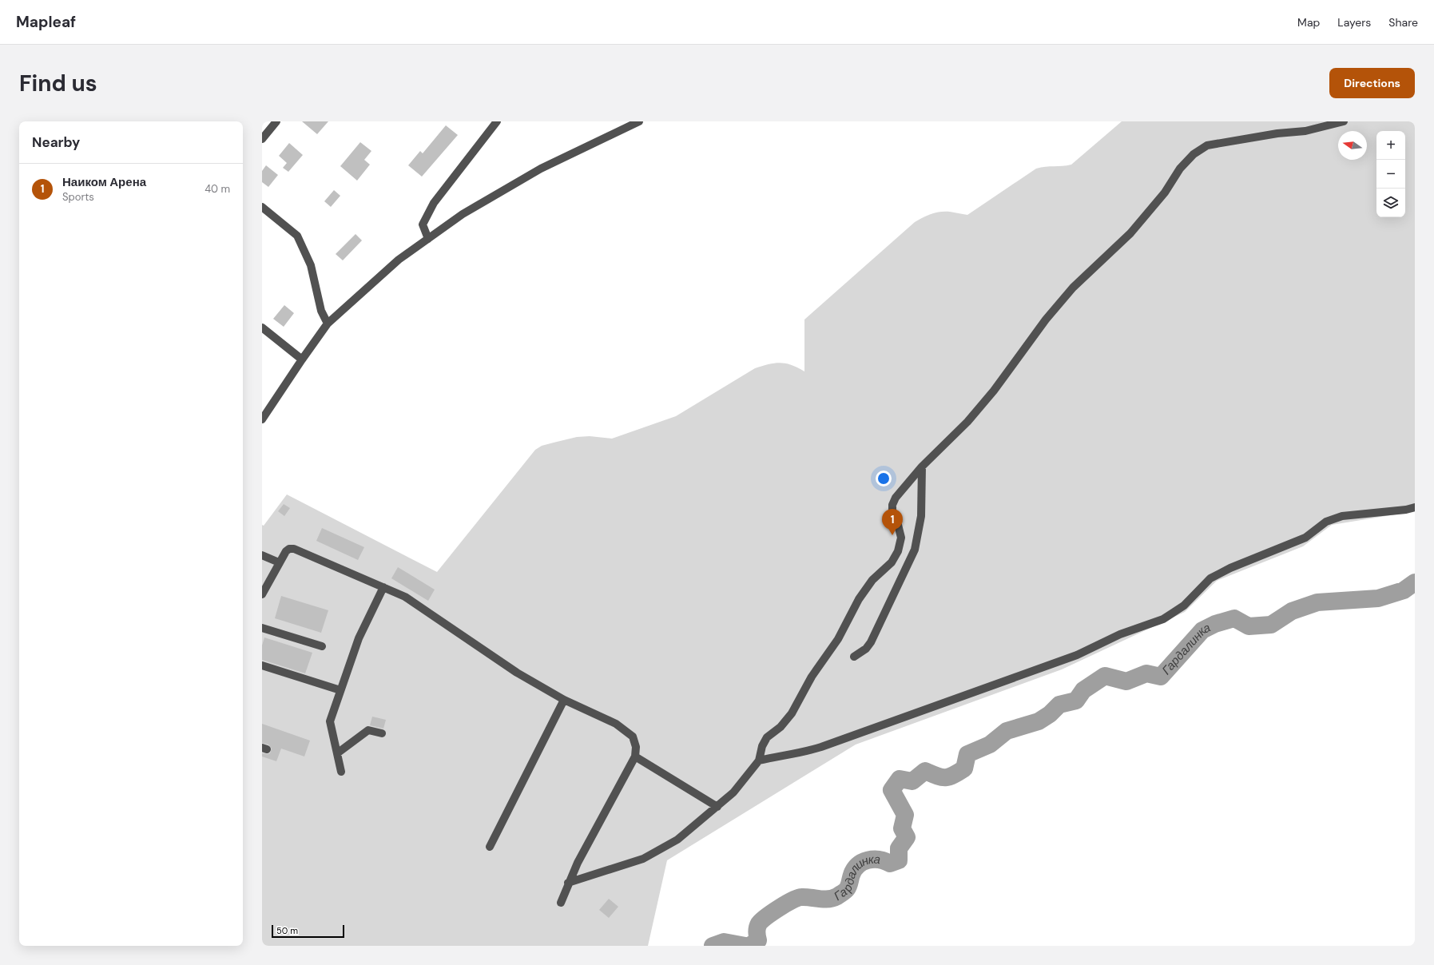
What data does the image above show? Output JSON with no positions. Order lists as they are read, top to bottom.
{
  "water": ["Гардалинка"],
  "scale_bar": "50 m",
  "north": "left",
  "page": {
    "header": "Mapleaf",
    "nav": ["Map", "Layers", "Share"],
    "buttons": "Directions",
    "title": "Find us",
    "heading": "Nearby",
    "map_buttons": ["+", "−"],
    "list": [
      {
        "mark": "1",
        "name": "Наиком Арена",
        "note": "Sports",
        "value": "40 m"
      }
    ],
    "pins": "1",
    "scale": "50 m"
  }
}
